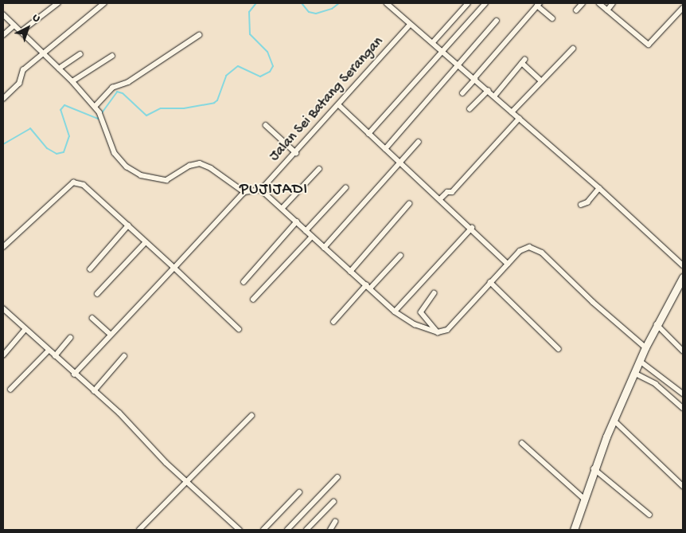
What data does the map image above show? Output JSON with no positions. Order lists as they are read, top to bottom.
{
  "streets": {
    "street": ["Jalan Sei Batang Serangan"]
  },
  "districts": ["PUJIJADI"],
  "north": "top right"
}
